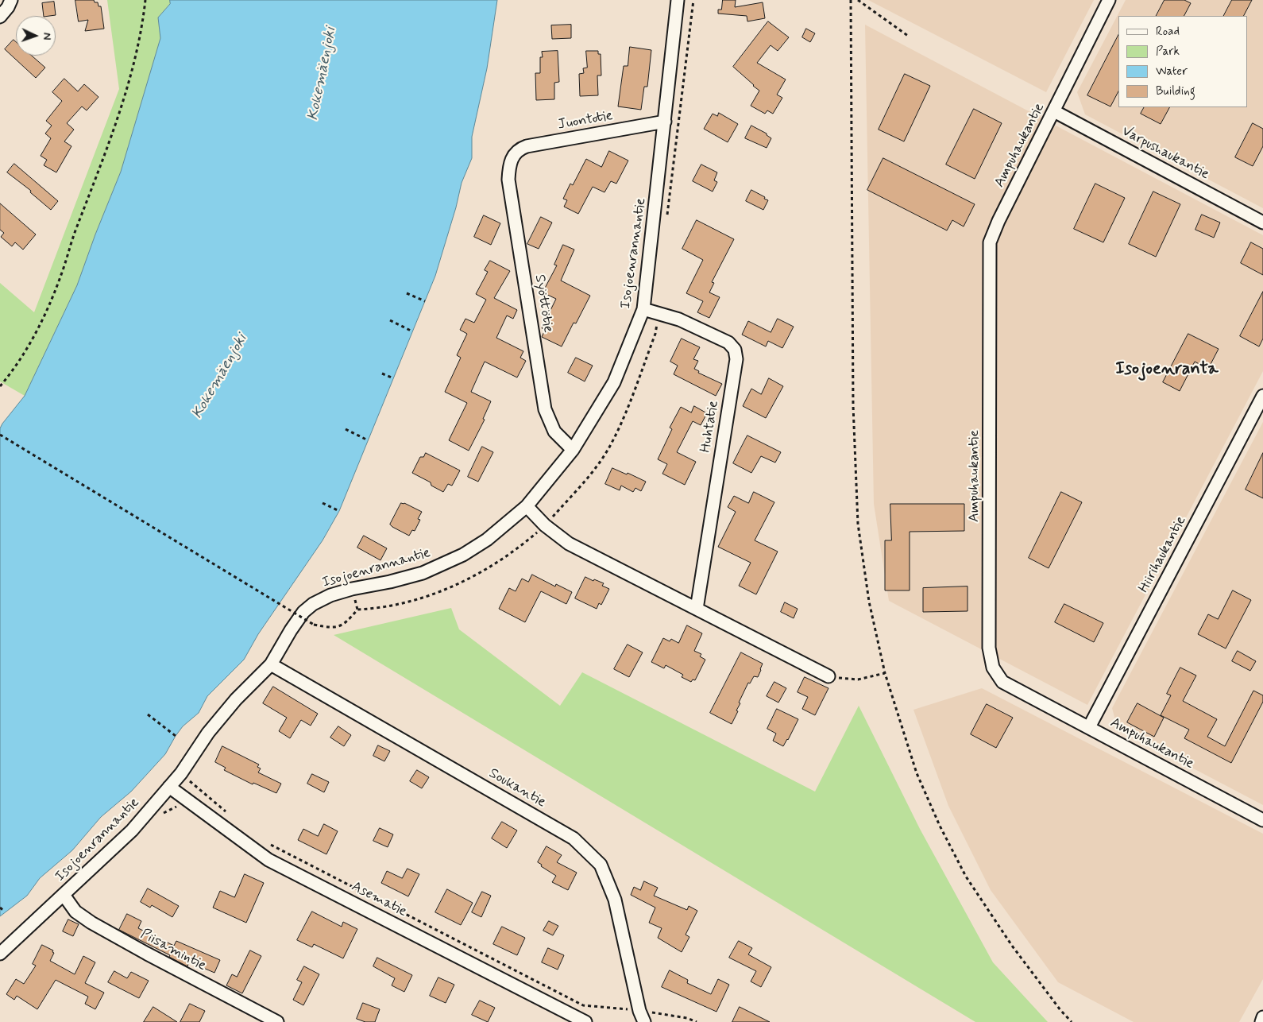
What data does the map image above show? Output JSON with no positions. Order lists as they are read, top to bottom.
{
  "streets": {
    "street": [
      "Juontotie",
      "Ampuhaukantie",
      "Varpushaukantie",
      "Isojoenrannantie",
      "Syöttötie",
      "Huhtatie",
      "Hiirihaukantie",
      "Soukantie",
      "Asematie",
      "Piisamintie"
    ]
  },
  "crossings": [
    ["Juontotie", "Isojoenrannantie"],
    ["Juontotie", "Syöttötie"],
    ["Ampuhaukantie", "Varpushaukantie"],
    ["Ampuhaukantie", "Hiirihaukantie"],
    ["Isojoenrannantie", "Syöttötie"],
    ["Isojoenrannantie", "Huhtatie"],
    ["Isojoenrannantie", "Soukantie"],
    ["Isojoenrannantie", "Asematie"],
    ["Isojoenrannantie", "Piisamintie"]
  ],
  "districts": ["Isojoenranta"],
  "water": ["Kokemäenjoki"],
  "legend": [
    "Road",
    "Park",
    "Water",
    "Building"
  ],
  "north": "right"
}
